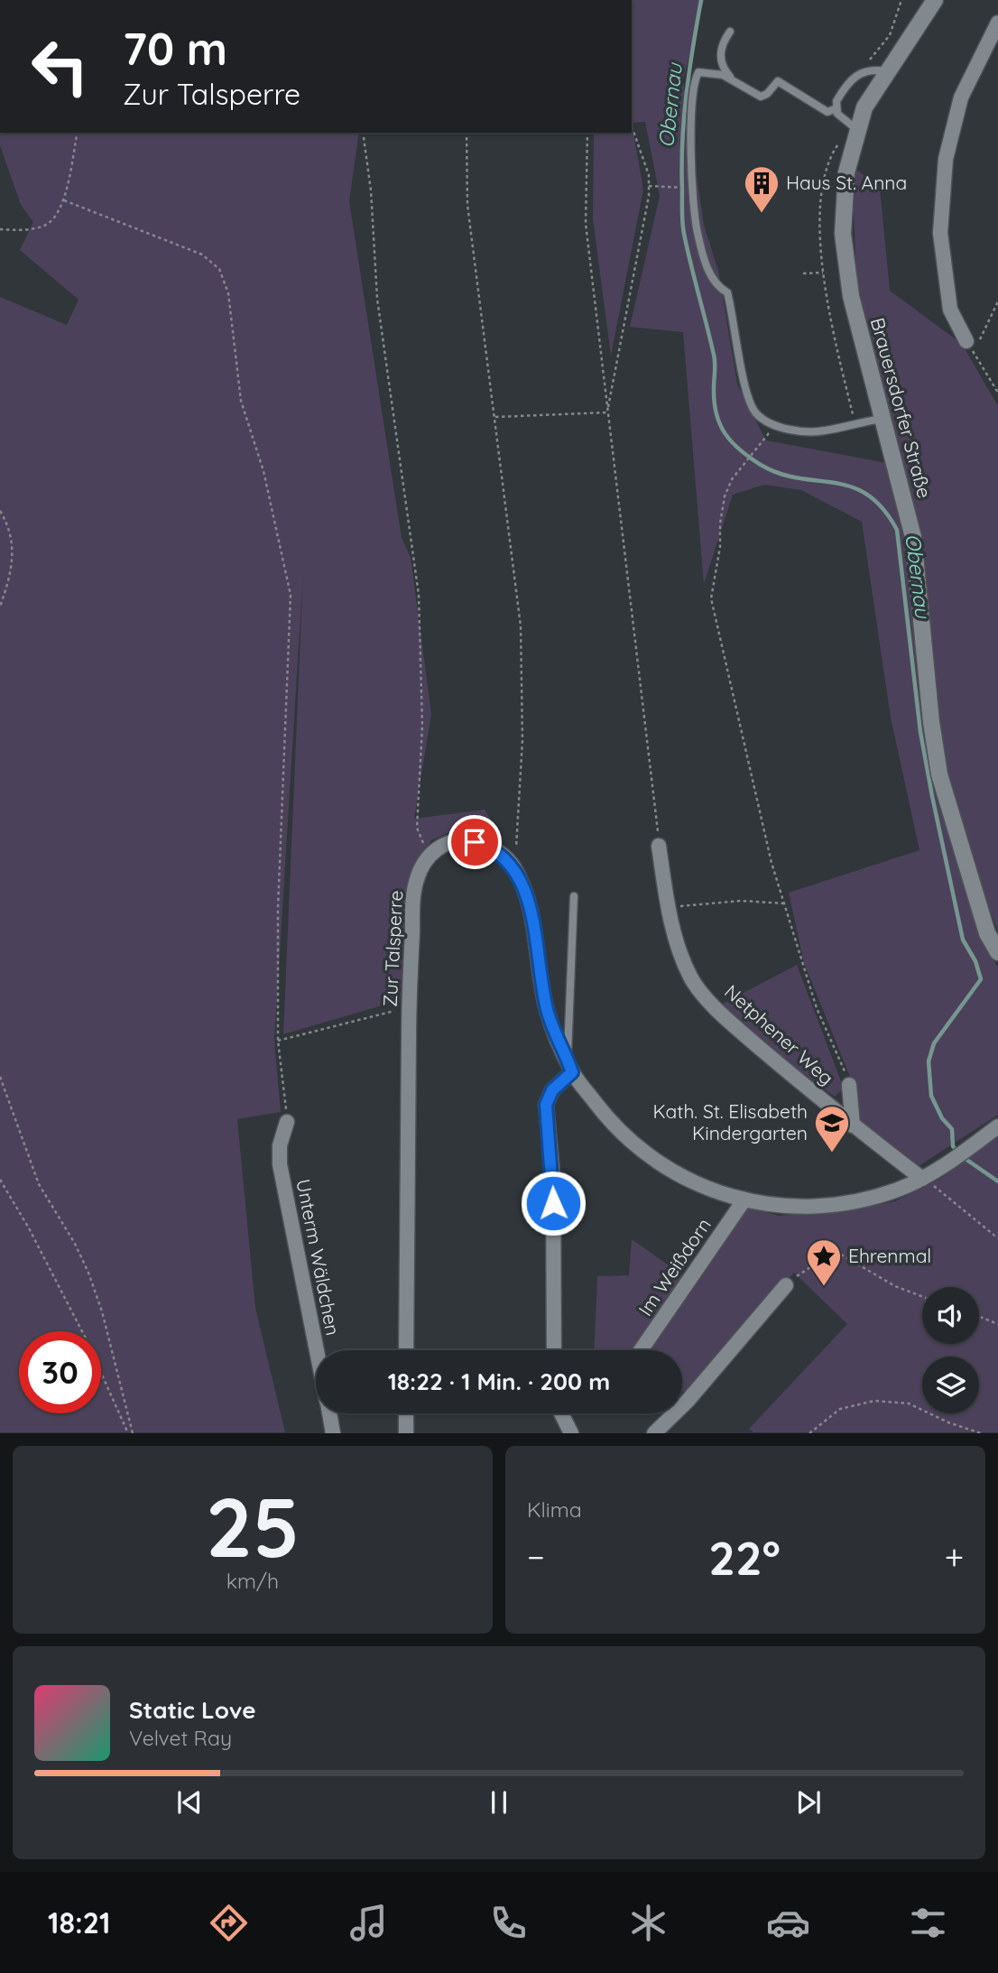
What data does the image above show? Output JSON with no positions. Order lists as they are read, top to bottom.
{
  "streets": {
    "street": [
      "Brauersdorfer Straße",
      "Zur Talsperre",
      "Netphener Weg",
      "Unterm Wäldchen",
      "Im Weißdorn"
    ]
  },
  "water": ["Obernau"],
  "places": {
    "building": ["Haus St. Anna"],
    "school or university": ["Kath. St. Elisabeth Kindergarten"],
    "place": ["Ehrenmal"]
  },
  "page": {
    "turn": ["70 m", "Zur Talsperre"],
    "limit": "30",
    "trip": "18:22 · 1 Min. · 200 m",
    "tile": [
      ["25", "km/h"],
      "Klima"
    ],
    "heat": ["−", "22°", "+"],
    "song": ["Static Love", "Velvet Ray"],
    "tabs": "18:21"
  }
}
